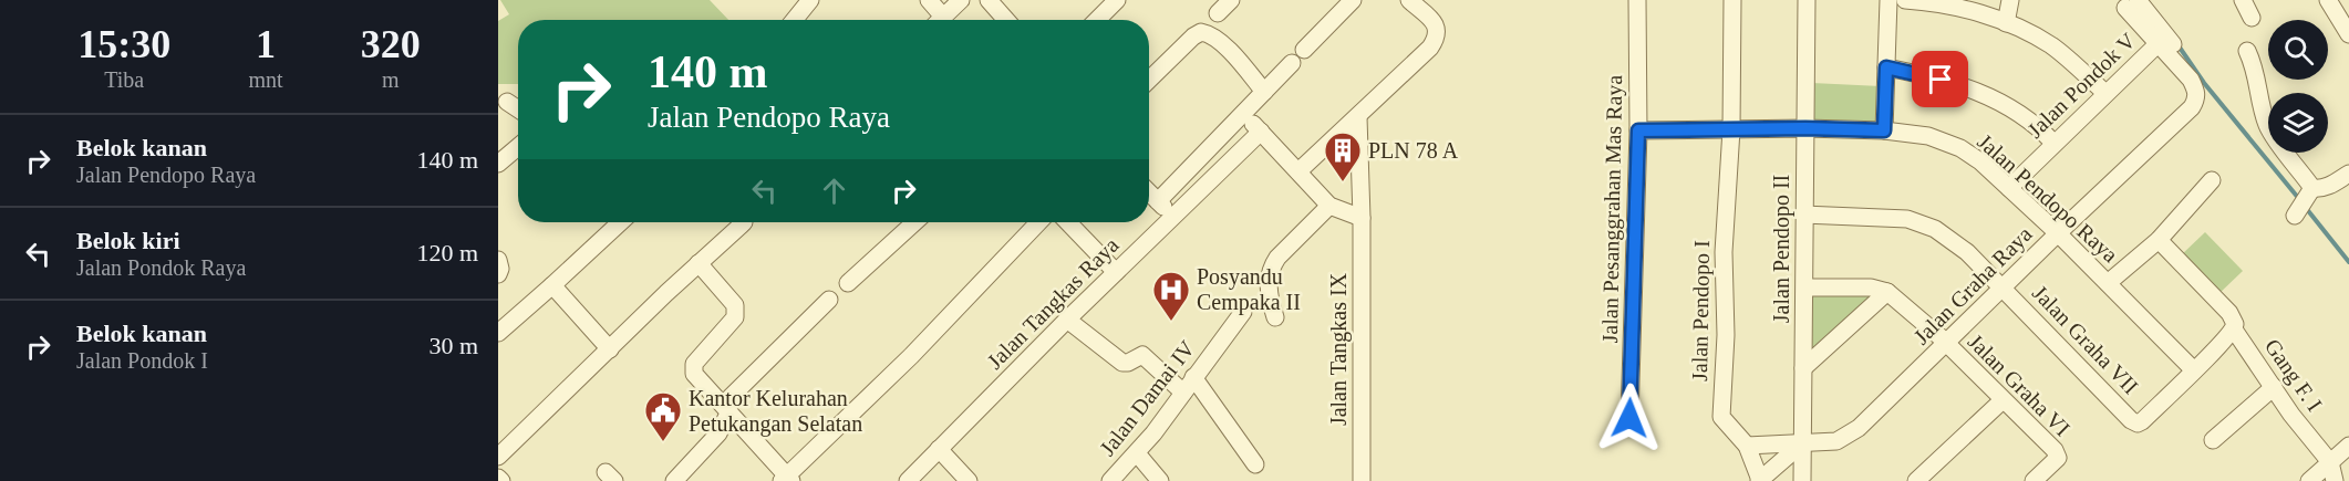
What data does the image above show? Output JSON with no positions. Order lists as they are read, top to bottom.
{
  "streets": {
    "street": [
      "Jalan Pondok V",
      "Jalan Pendopo Raya",
      "Jalan Pesanggrahan Mas Raya",
      "Jalan Pendopo II",
      "Jalan Graha Raya",
      "Jalan Tangkas Raya",
      "Jalan Pendopo I",
      "Jalan Graha VII",
      "Jalan Tangkas IX",
      "Gang F. I",
      "Jalan Graha VI",
      "Jalan Damai IV"
    ]
  },
  "crossings": [
    ["Jalan Pondok V", "Jalan Pendopo Raya"],
    ["Jalan Pondok V", "Jalan Graha Raya"],
    ["Jalan Pendopo Raya", "Jalan Pesanggrahan Mas Raya"],
    ["Jalan Pendopo Raya", "Jalan Pendopo II"],
    ["Jalan Pendopo Raya", "Jalan Graha Raya"],
    ["Jalan Pendopo Raya", "Jalan Pendopo I"],
    ["Jalan Pendopo Raya", "Jalan Graha VII"],
    ["Jalan Pendopo II", "Jalan Graha Raya"],
    ["Jalan Graha Raya", "Jalan Pendopo I"],
    ["Jalan Graha Raya", "Jalan Graha VII"],
    ["Jalan Graha Raya", "Jalan Graha VI"]
  ],
  "places": {
    "building": ["PLN 78 A"],
    "hospital": ["Posyandu Cempaka II"],
    "public building": ["Kantor Kelurahan Petukangan Selatan"]
  },
  "page": {
    "eta": [
      "15:30",
      "Tiba",
      "1",
      "mnt",
      "320",
      "m"
    ],
    "turn": ["140 m", "Jalan Pendopo Raya"],
    "list": [
      {
        "name": "Belok kanan",
        "note": "Jalan Pendopo Raya",
        "value": "140 m"
      },
      {
        "name": "Belok kiri",
        "note": "Jalan Pondok Raya",
        "value": "120 m"
      },
      {
        "name": "Belok kanan",
        "note": "Jalan Pondok I",
        "value": "30 m"
      }
    ]
  }
}
